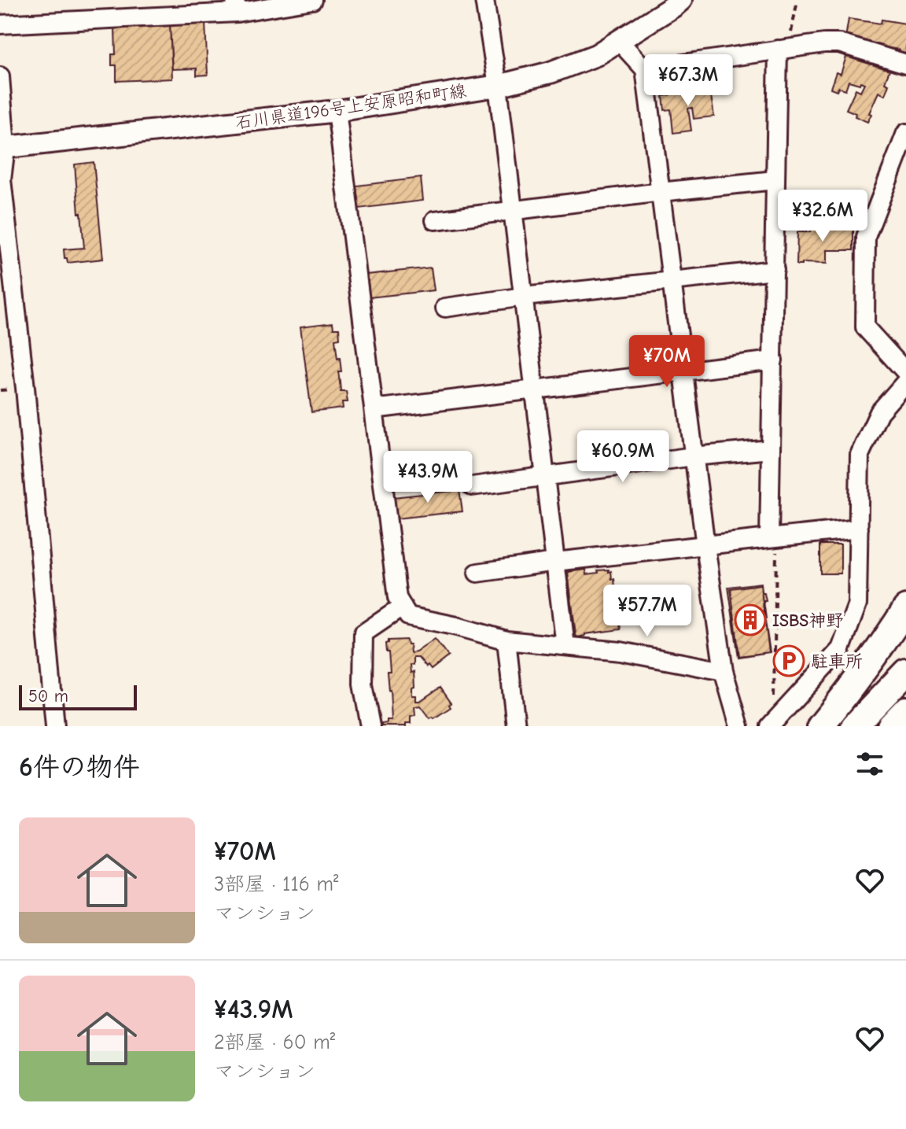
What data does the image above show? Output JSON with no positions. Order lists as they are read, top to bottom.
{
  "streets": {
    "main road": ["石川県道196号上安原昭和町線"]
  },
  "places": {
    "building": ["ISBS神野"],
    "parking": ["駐車所"]
  },
  "scale_bar": "50 m",
  "page": {
    "price": [
      "¥67.3M",
      "¥32.6M",
      "¥70M",
      "¥60.9M",
      "¥43.9M",
      "¥57.7M"
    ],
    "scale": "50 m",
    "heading": "6件の物件",
    "list": [
      {
        "name": "¥70M",
        "note": "3部屋 · 116 m² · マンション"
      },
      {
        "name": "¥43.9M",
        "note": "2部屋 · 60 m² · マンション"
      }
    ]
  }
}
